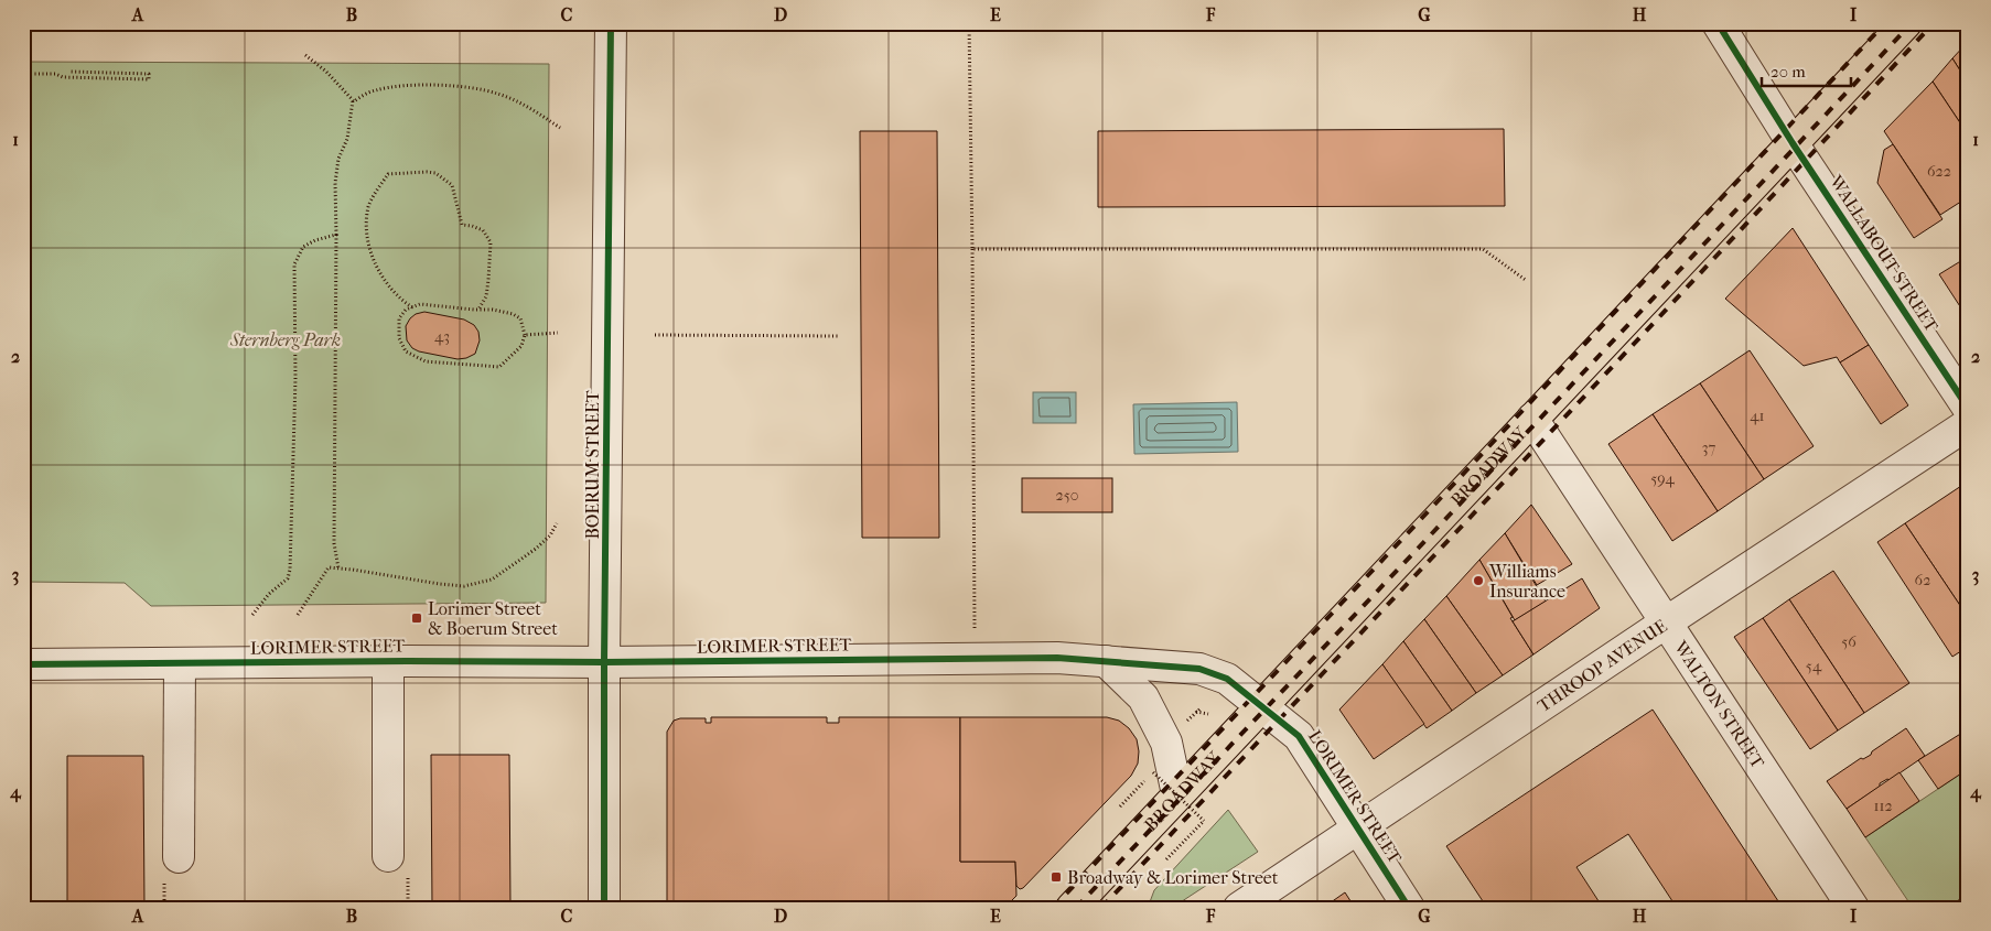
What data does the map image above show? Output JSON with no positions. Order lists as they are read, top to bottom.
{
  "streets": {
    "main road": ["BROADWAY"],
    "street": [
      "WALLABOUT STREET",
      "BOERUM STREET",
      "LORIMER STREET",
      "THROOP AVENUE",
      "WALTON STREET"
    ]
  },
  "crossings": [
    ["WALLABOUT STREET", "BROADWAY"],
    ["BOERUM STREET", "LORIMER STREET"],
    ["BROADWAY", "LORIMER STREET"],
    ["BROADWAY", "WALTON STREET"],
    ["LORIMER STREET", "THROOP AVENUE"],
    ["THROOP AVENUE", "WALTON STREET"]
  ],
  "parks": ["Sternberg Park"],
  "places": {
    "other": ["Williams Insurance"],
    "transit": ["Lorimer Street & Boerum Street", "Broadway & Lorimer Street"]
  },
  "house_numbers": [
    "622",
    "43",
    "41",
    "37",
    "594",
    "250",
    "62",
    "56",
    "54",
    "112"
  ],
  "scale_bar": "20 m",
  "grid": {
    "columns": [
      "A",
      "B",
      "C",
      "D",
      "E",
      "F",
      "G",
      "H",
      "I"
    ],
    "rows": [
      "1",
      "2",
      "3",
      "4"
    ]
  }
}
